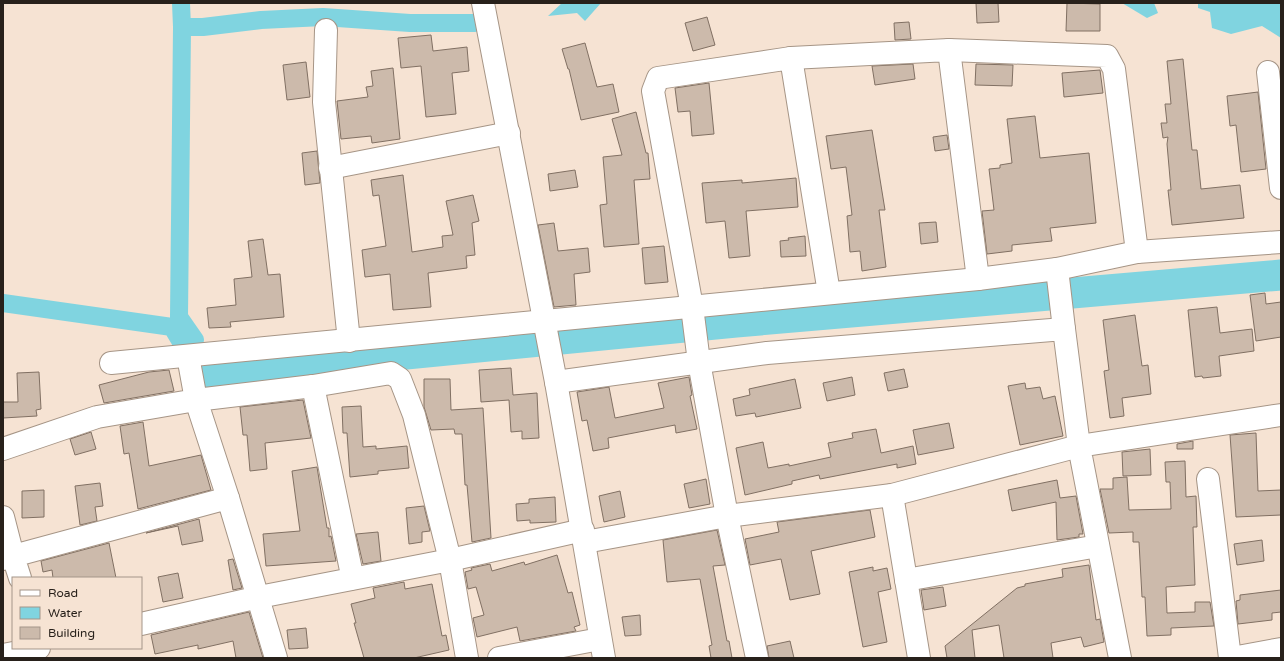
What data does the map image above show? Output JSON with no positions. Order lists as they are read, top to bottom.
{
  "legend": ["Road", "Water", "Building"]
}
